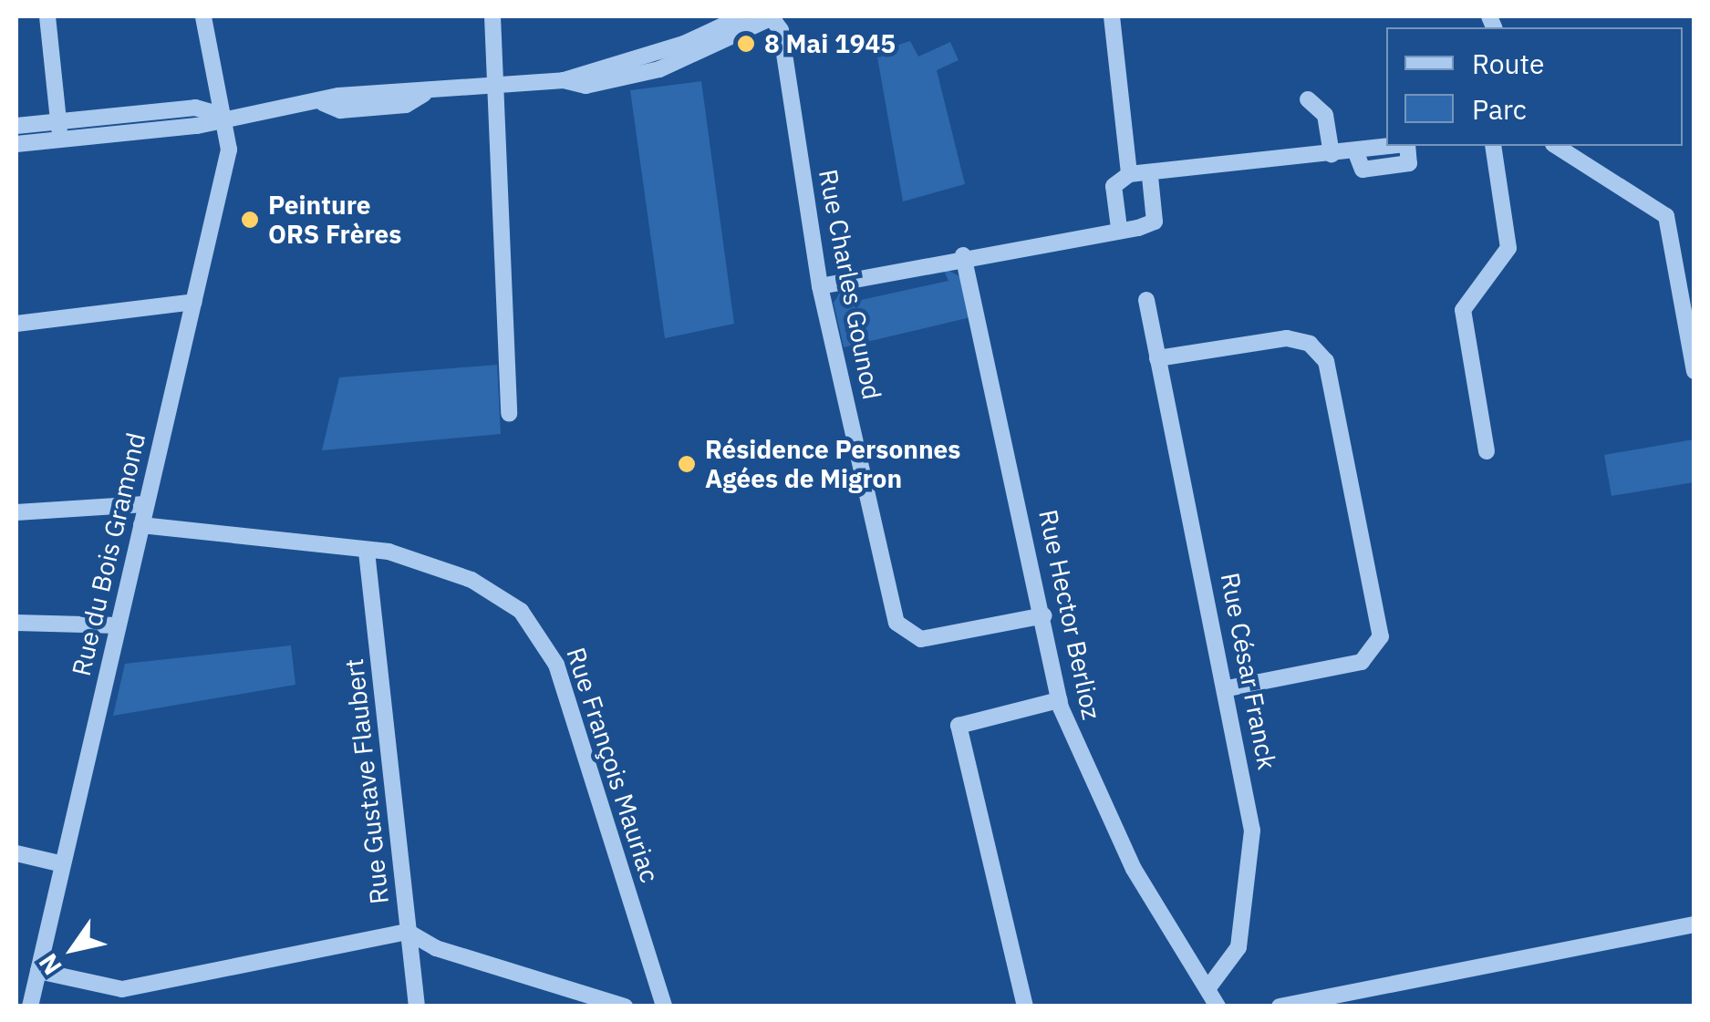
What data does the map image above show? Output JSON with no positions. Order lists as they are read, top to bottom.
{
  "streets": {
    "street": [
      "Rue Charles Gounod",
      "Rue du Bois Gramond",
      "Rue Hector Berlioz",
      "Rue César Franck",
      "Rue François Mauriac",
      "Rue Gustave Flaubert"
    ]
  },
  "crossings": [
    ["Rue Charles Gounod", "Rue Hector Berlioz"],
    ["Rue du Bois Gramond", "Rue François Mauriac"],
    ["Rue Hector Berlioz", "Rue César Franck"],
    ["Rue François Mauriac", "Rue Gustave Flaubert"]
  ],
  "places": ["8 Mai 1945", "Peinture ORS Frères", "Résidence Personnes Agées de Migron"],
  "legend": ["Route", "Parc"],
  "north": "bottom left"
}
